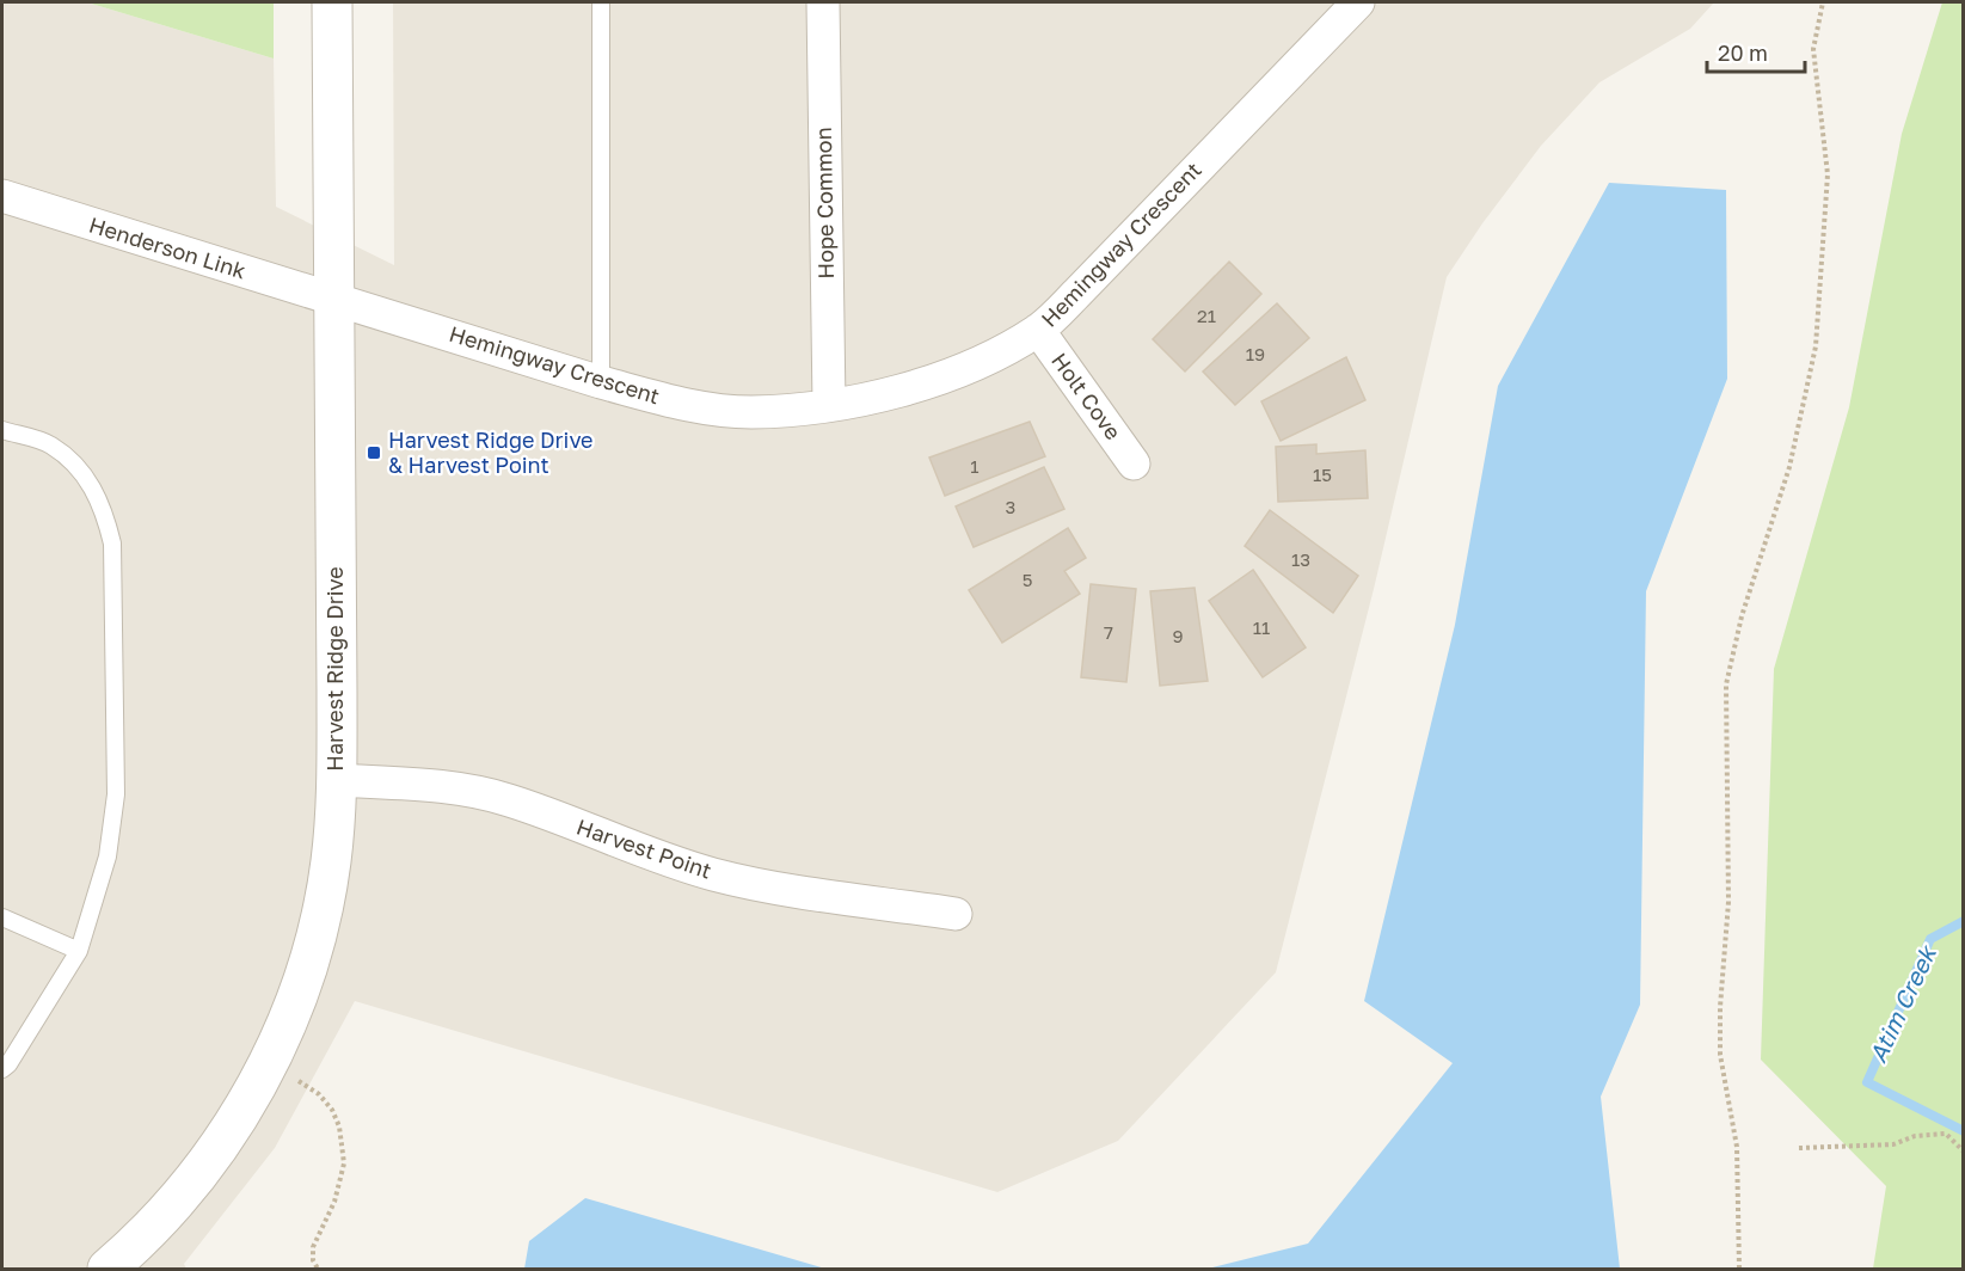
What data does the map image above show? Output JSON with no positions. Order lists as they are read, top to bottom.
{
  "streets": {
    "street": [
      "Hope Common",
      "Hemingway Crescent",
      "Henderson Link",
      "Holt Cove",
      "Harvest Ridge Drive",
      "Harvest Point"
    ]
  },
  "crossings": [
    ["Hope Common", "Hemingway Crescent"],
    ["Hemingway Crescent", "Henderson Link"],
    ["Hemingway Crescent", "Holt Cove"],
    ["Hemingway Crescent", "Harvest Ridge Drive"],
    ["Henderson Link", "Harvest Ridge Drive"],
    ["Harvest Ridge Drive", "Harvest Point"]
  ],
  "water": ["Atim Creek"],
  "places": {
    "transit": ["Harvest Ridge Drive & Harvest Point"]
  },
  "house_numbers": [
    "21",
    "19",
    "1",
    "15",
    "3",
    "13",
    "5",
    "11",
    "7",
    "9"
  ],
  "scale_bar": "20 m"
}
